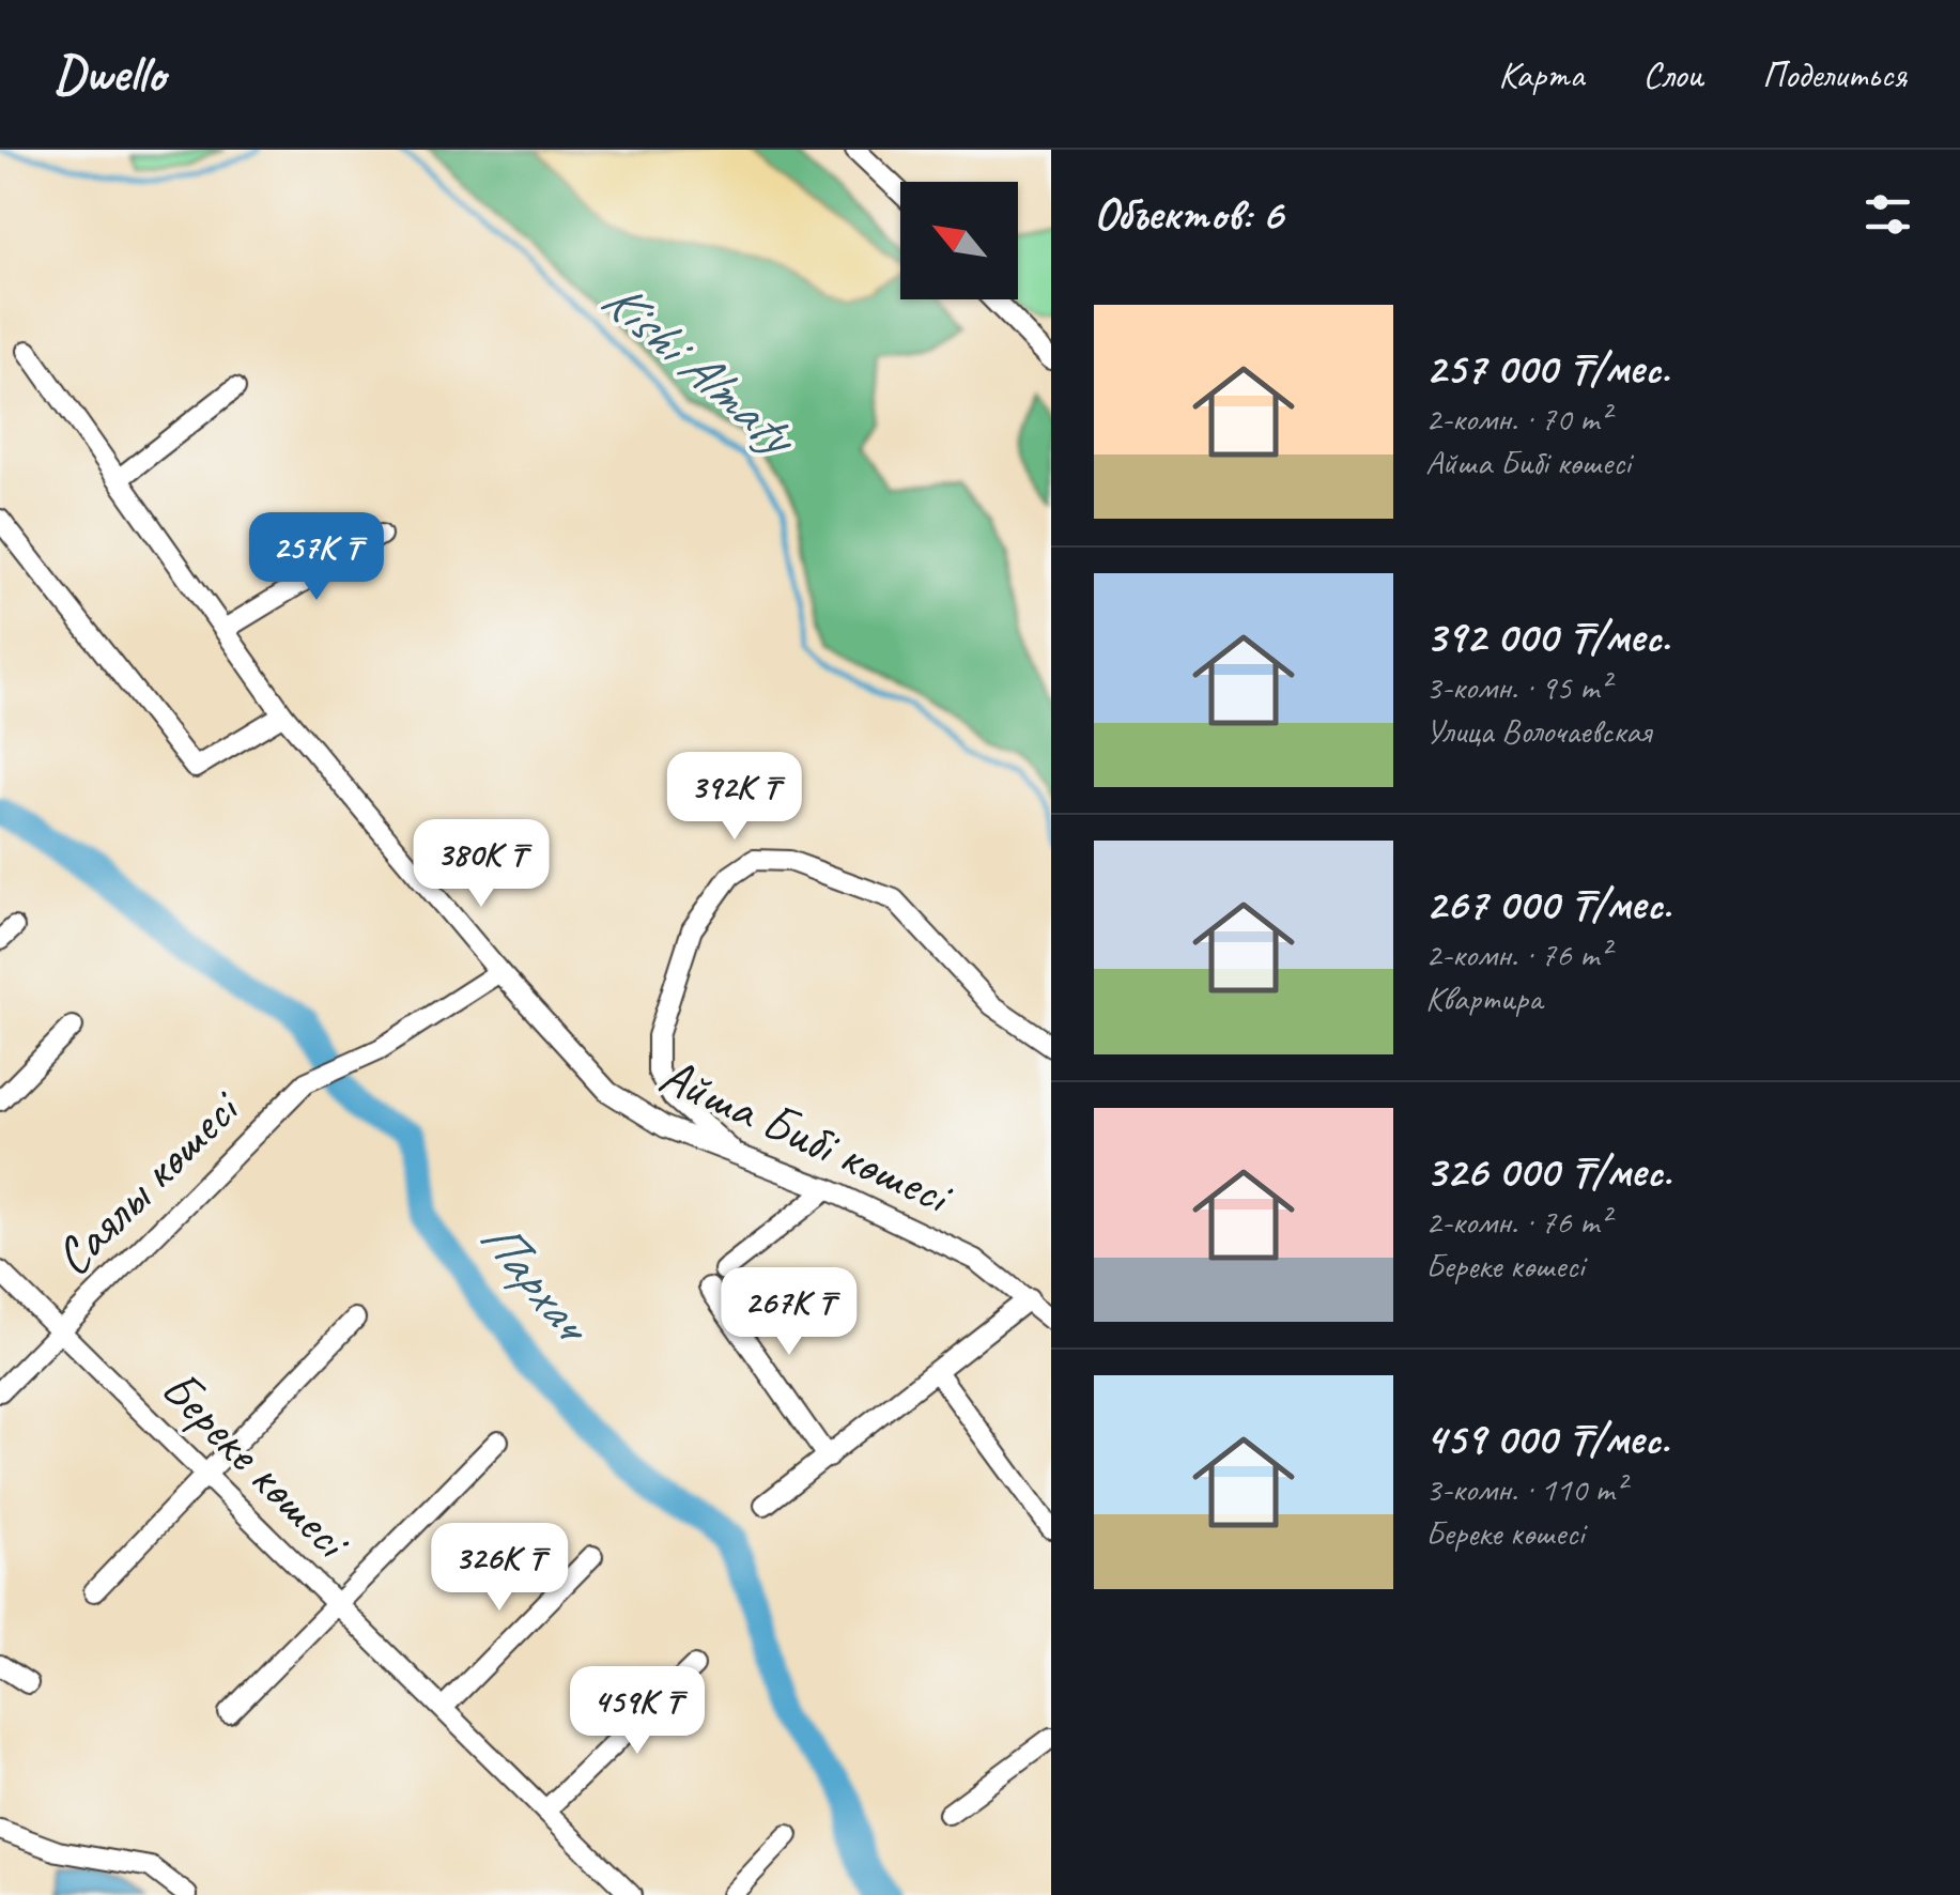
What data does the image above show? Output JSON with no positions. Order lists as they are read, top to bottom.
{
  "streets": {
    "street": ["Айша Бибі көшесі", "Саялы көшесі", "Береке көшесі"]
  },
  "crossings": [
    ["Айша Бибі көшесі", "Саялы көшесі"],
    ["Саялы көшесі", "Береке көшесі"]
  ],
  "water": ["Kіshі Almaty", "Пархач"],
  "north": "top left",
  "page": {
    "header": "Dwello",
    "nav": ["Карта", "Слои", "Поделиться"],
    "heading": "Объектов: 6",
    "list": [
      {
        "name": "257 000 ₸/мес.",
        "note": "2-комн. · 70 m² · Айша Бибі көшесі"
      },
      {
        "name": "392 000 ₸/мес.",
        "note": "3-комн. · 95 m² · Улица Волочаевская"
      },
      {
        "name": "267 000 ₸/мес.",
        "note": "2-комн. · 76 m² · Квартира"
      },
      {
        "name": "326 000 ₸/мес.",
        "note": "2-комн. · 76 m² · Береке көшесі"
      },
      {
        "name": "459 000 ₸/мес.",
        "note": "3-комн. · 110 m² · Береке көшесі"
      }
    ],
    "price": [
      "257K ₸",
      "392K ₸",
      "380K ₸",
      "267K ₸",
      "326K ₸",
      "459K ₸"
    ]
  }
}
